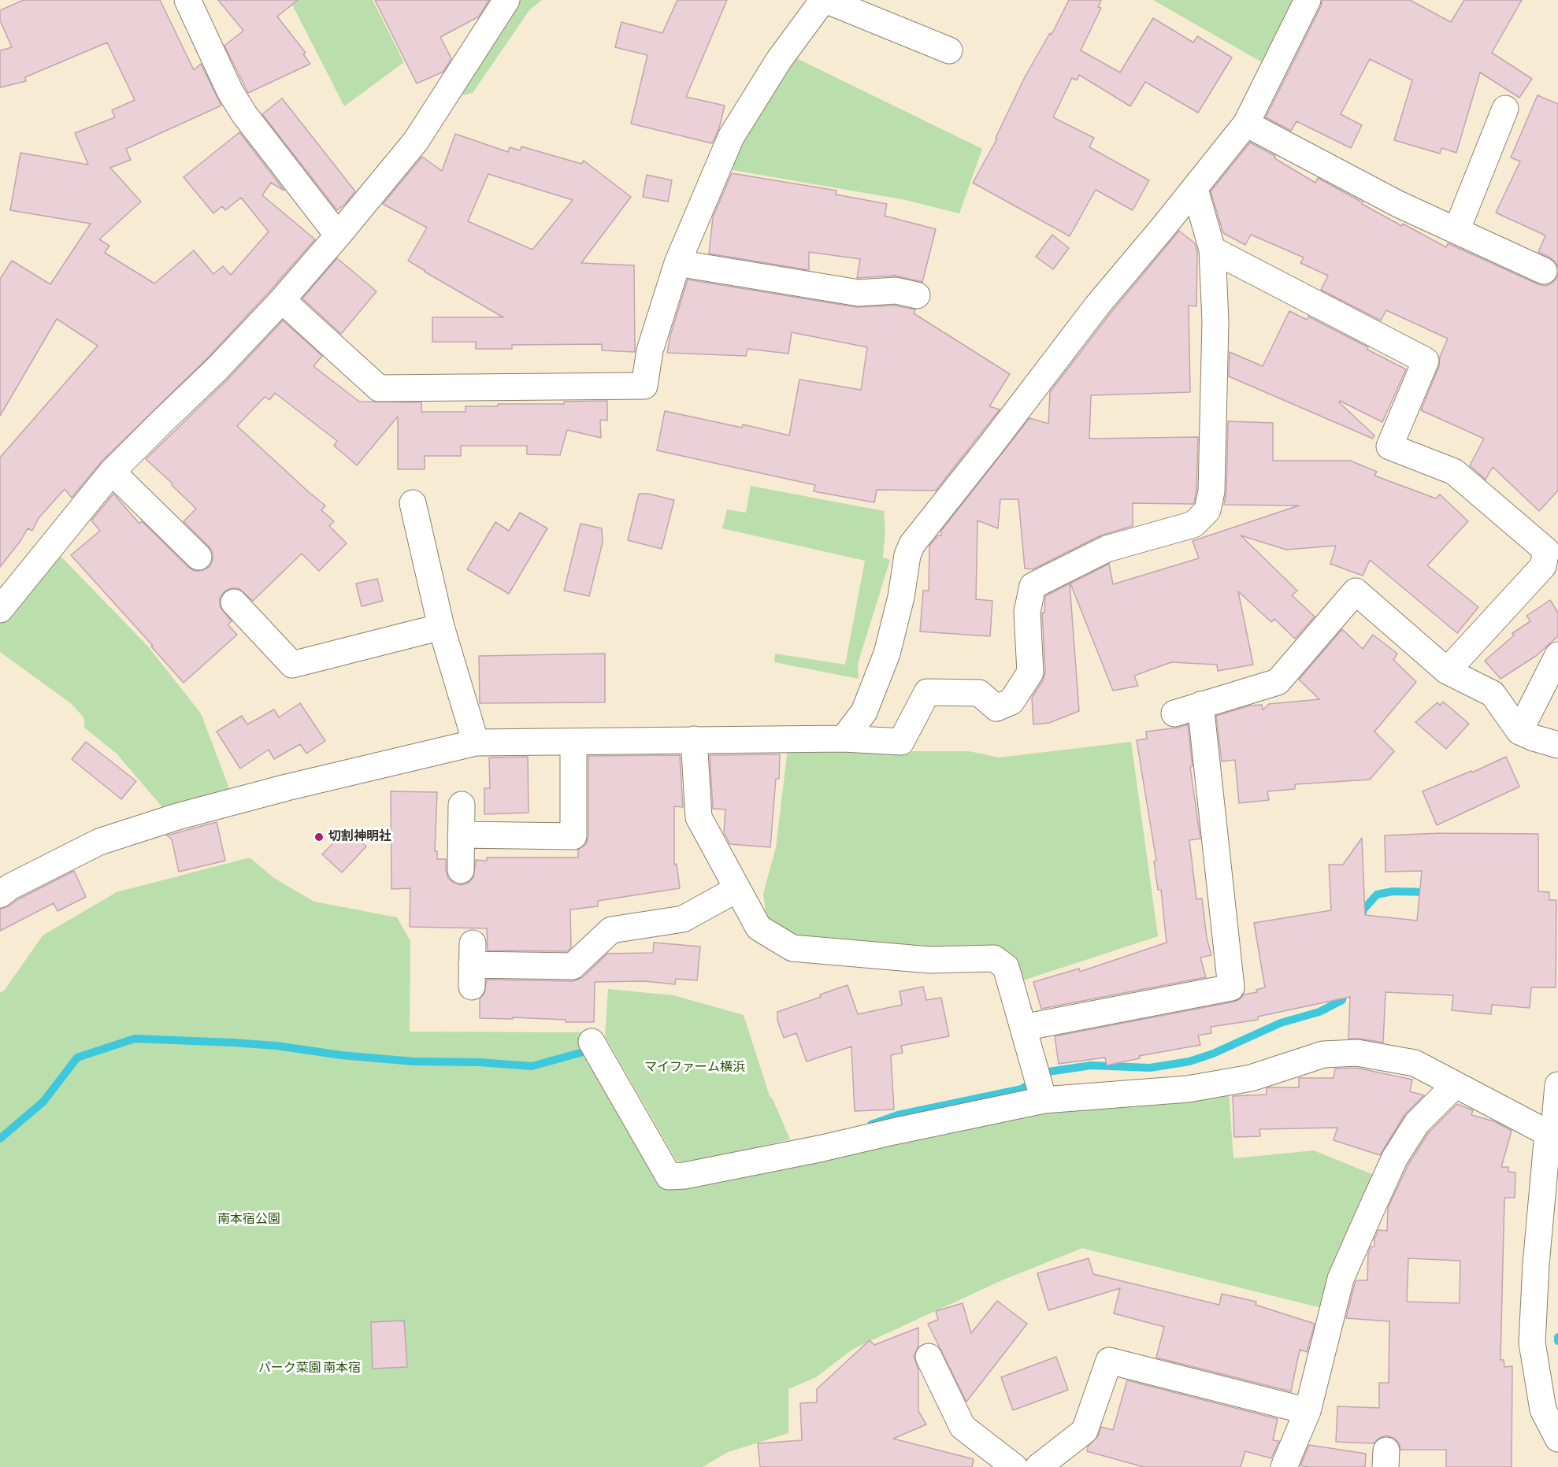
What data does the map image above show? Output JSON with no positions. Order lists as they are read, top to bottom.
{
  "parks": ["マイファーム横浜", "南本宿公園", "パーク菜園 南本宿"],
  "places": ["切割神明社"]
}
